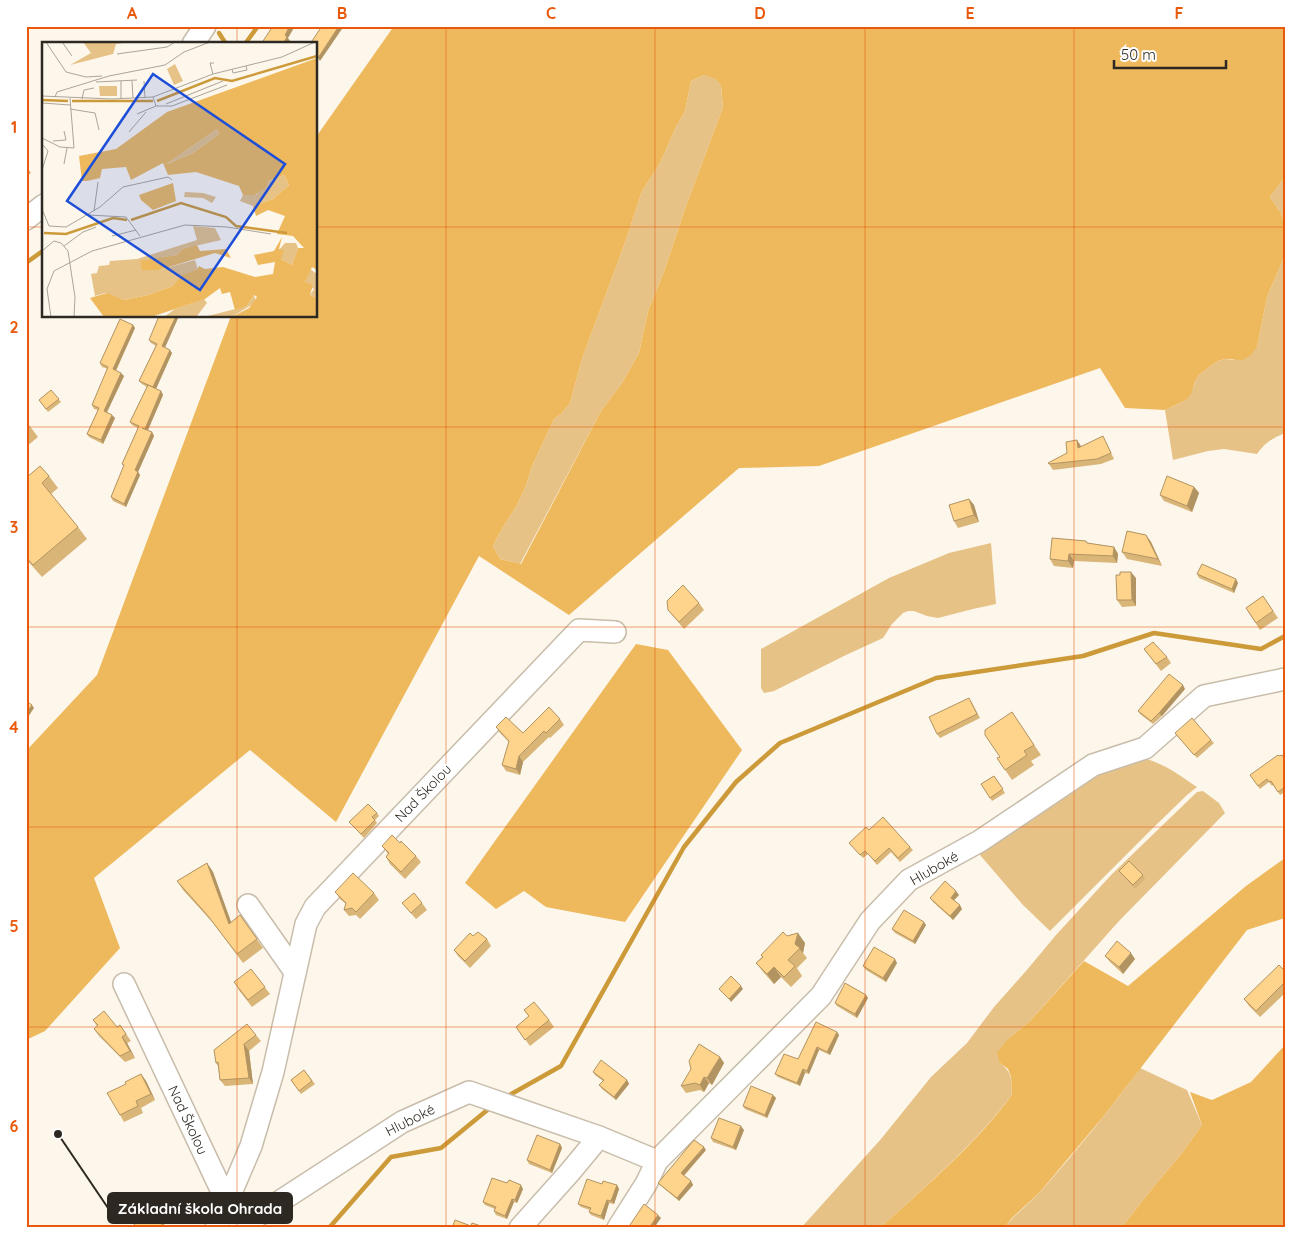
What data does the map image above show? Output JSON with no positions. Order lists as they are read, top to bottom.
{
  "streets": {
    "street": ["Nad Školou", "Hluboké"]
  },
  "places": ["Základní škola Ohrada"],
  "scale_bar": "50 m",
  "grid": {
    "columns": [
      "A",
      "B",
      "C",
      "D",
      "E",
      "F"
    ],
    "rows": [
      "1",
      "2",
      "3",
      "4",
      "5",
      "6"
    ]
  }
}
